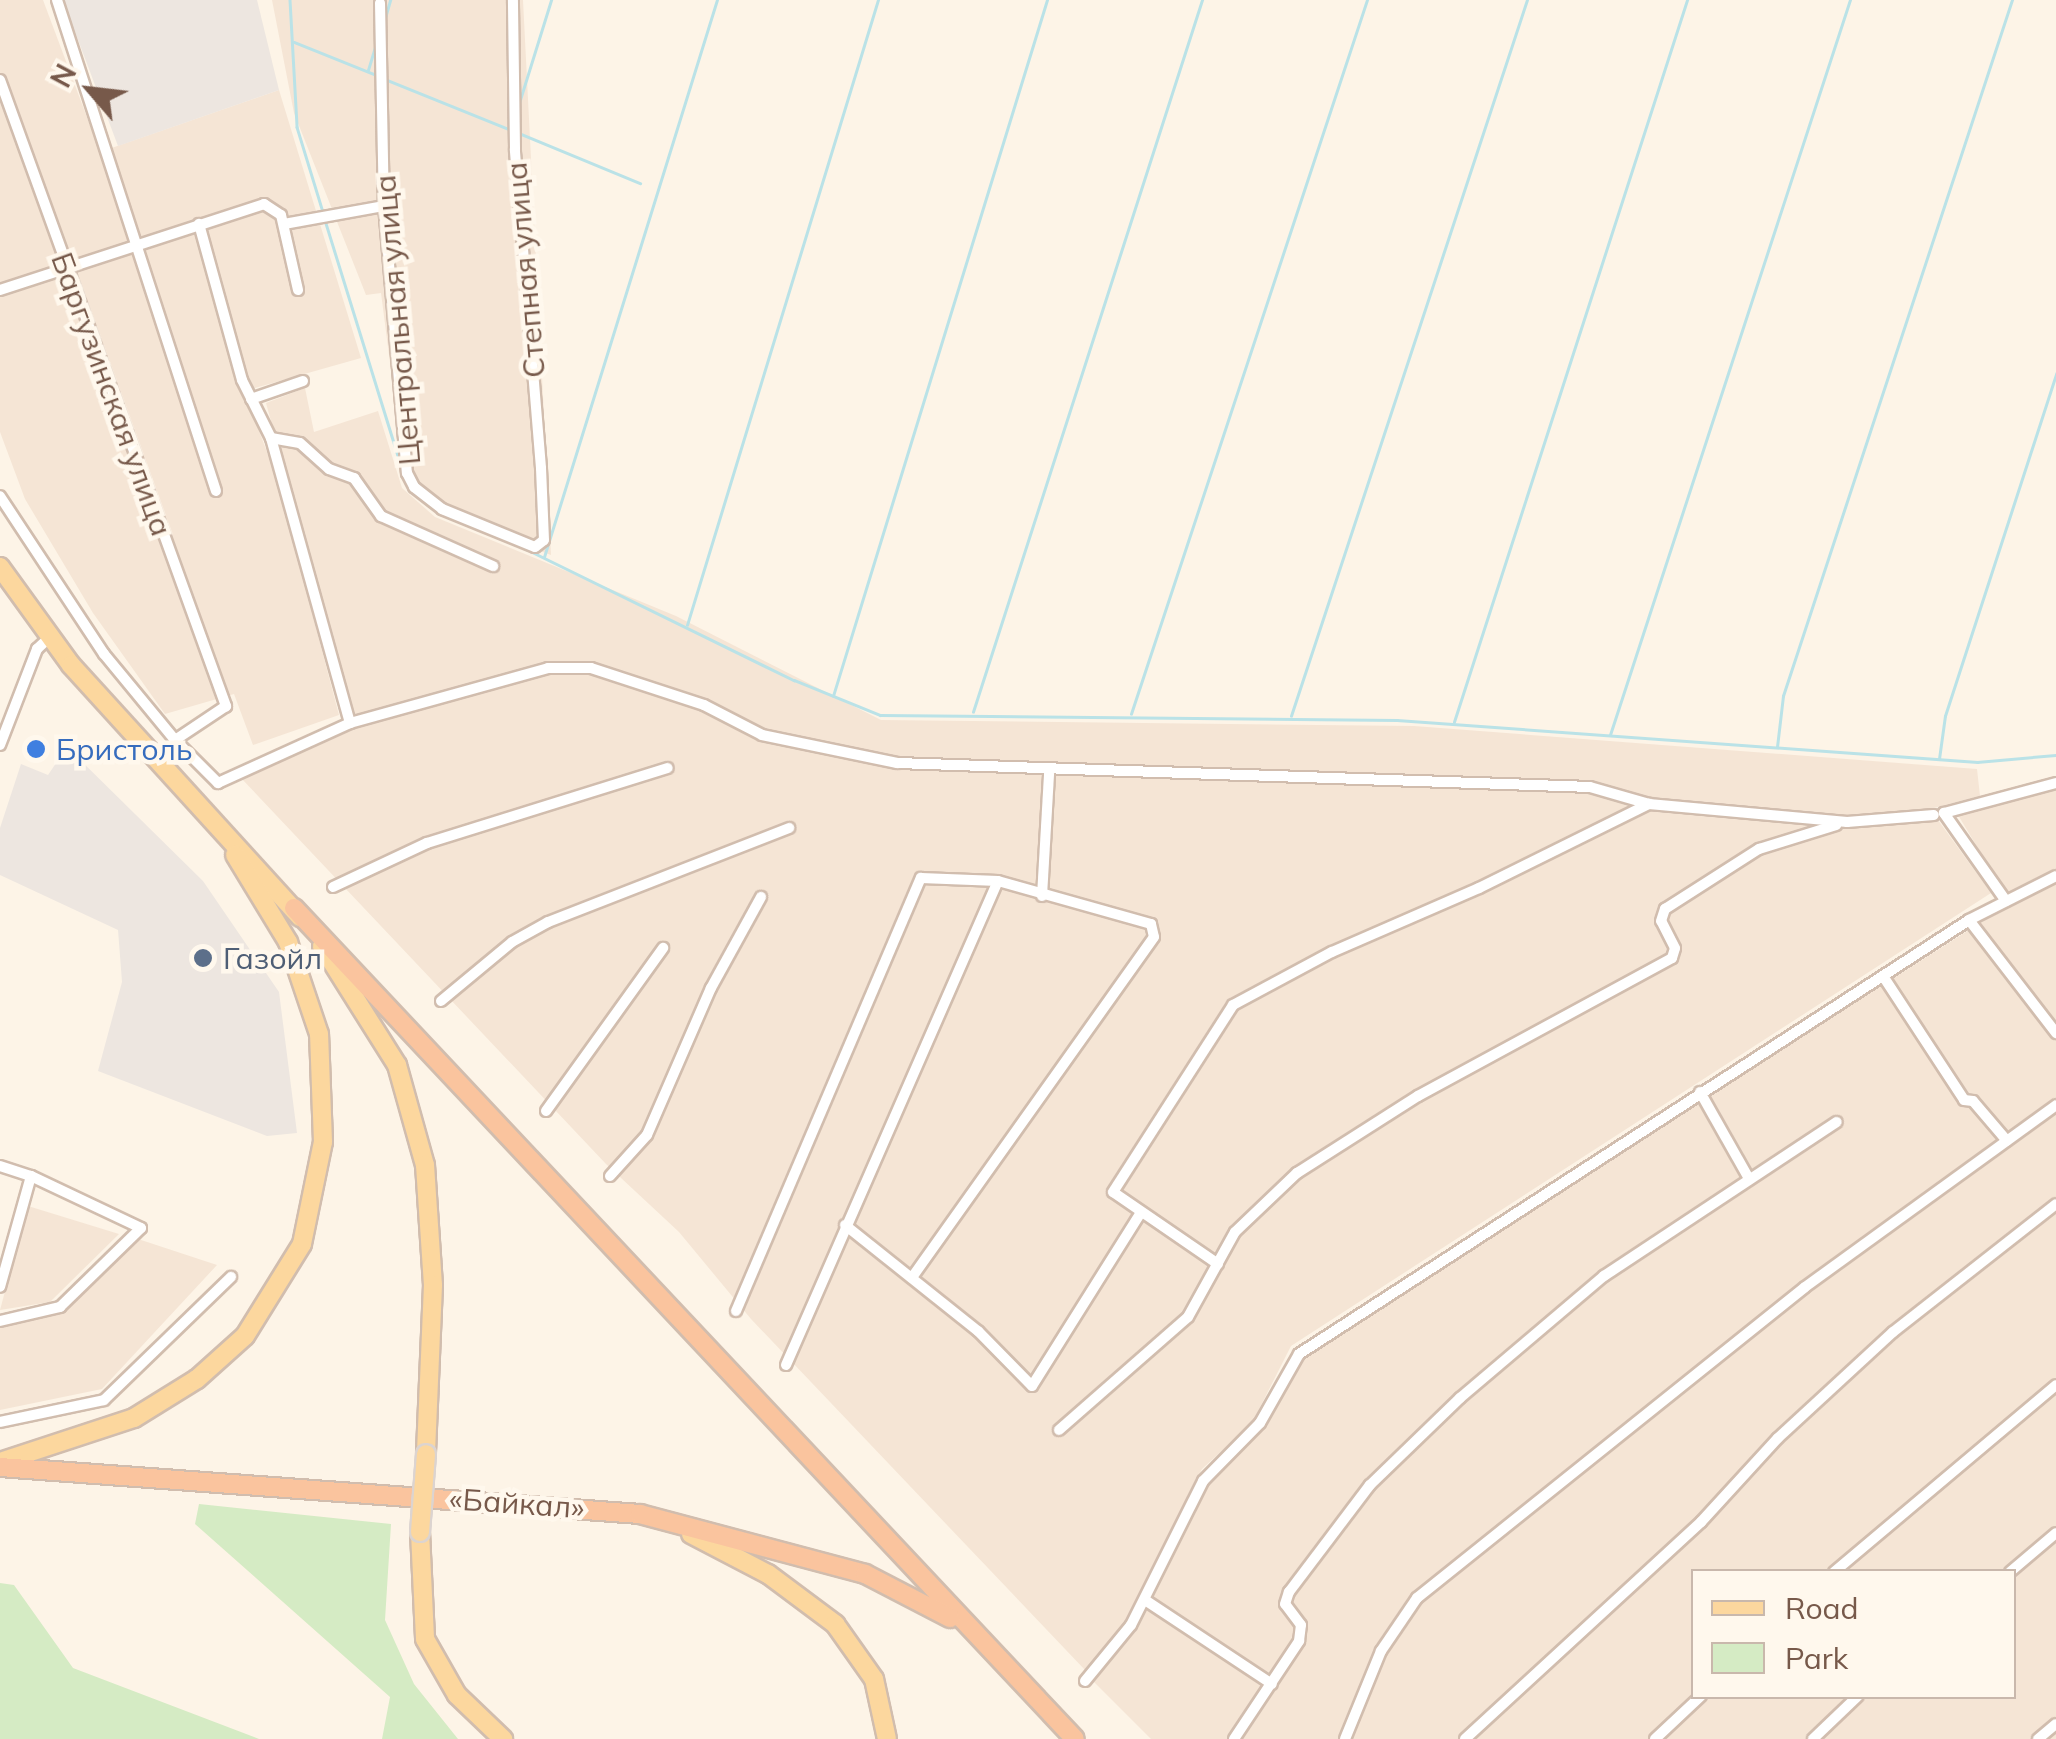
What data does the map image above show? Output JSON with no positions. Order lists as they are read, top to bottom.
{
  "streets": {
    "highway": ["«Байкал»"],
    "street": ["Степная улица", "Центральная улица", "Баргузинская улица"]
  },
  "crossings": [
    ["Степная улица", "Центральная улица"]
  ],
  "places": ["Бристоль", "Газойл"],
  "legend": ["Road", "Park"],
  "north": "top left"
}
